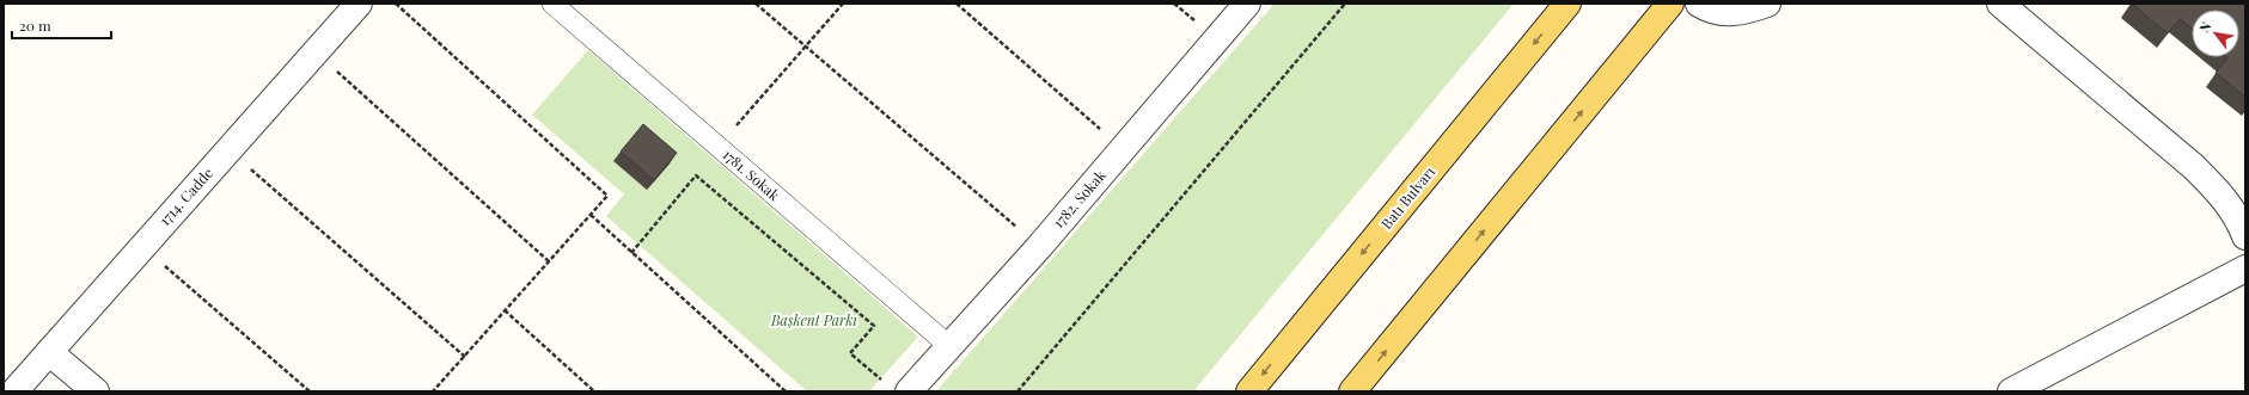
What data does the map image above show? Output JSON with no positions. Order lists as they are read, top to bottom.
{
  "streets": {
    "main road": ["Batı Bulvarı"],
    "street": ["1781. Sokak", "1714. Cadde", "1782. Sokak"]
  },
  "crossings": [
    ["1781. Sokak", "1782. Sokak"]
  ],
  "parks": ["Başkent Parkı"],
  "scale_bar": "20 m",
  "north": "top left"
}
